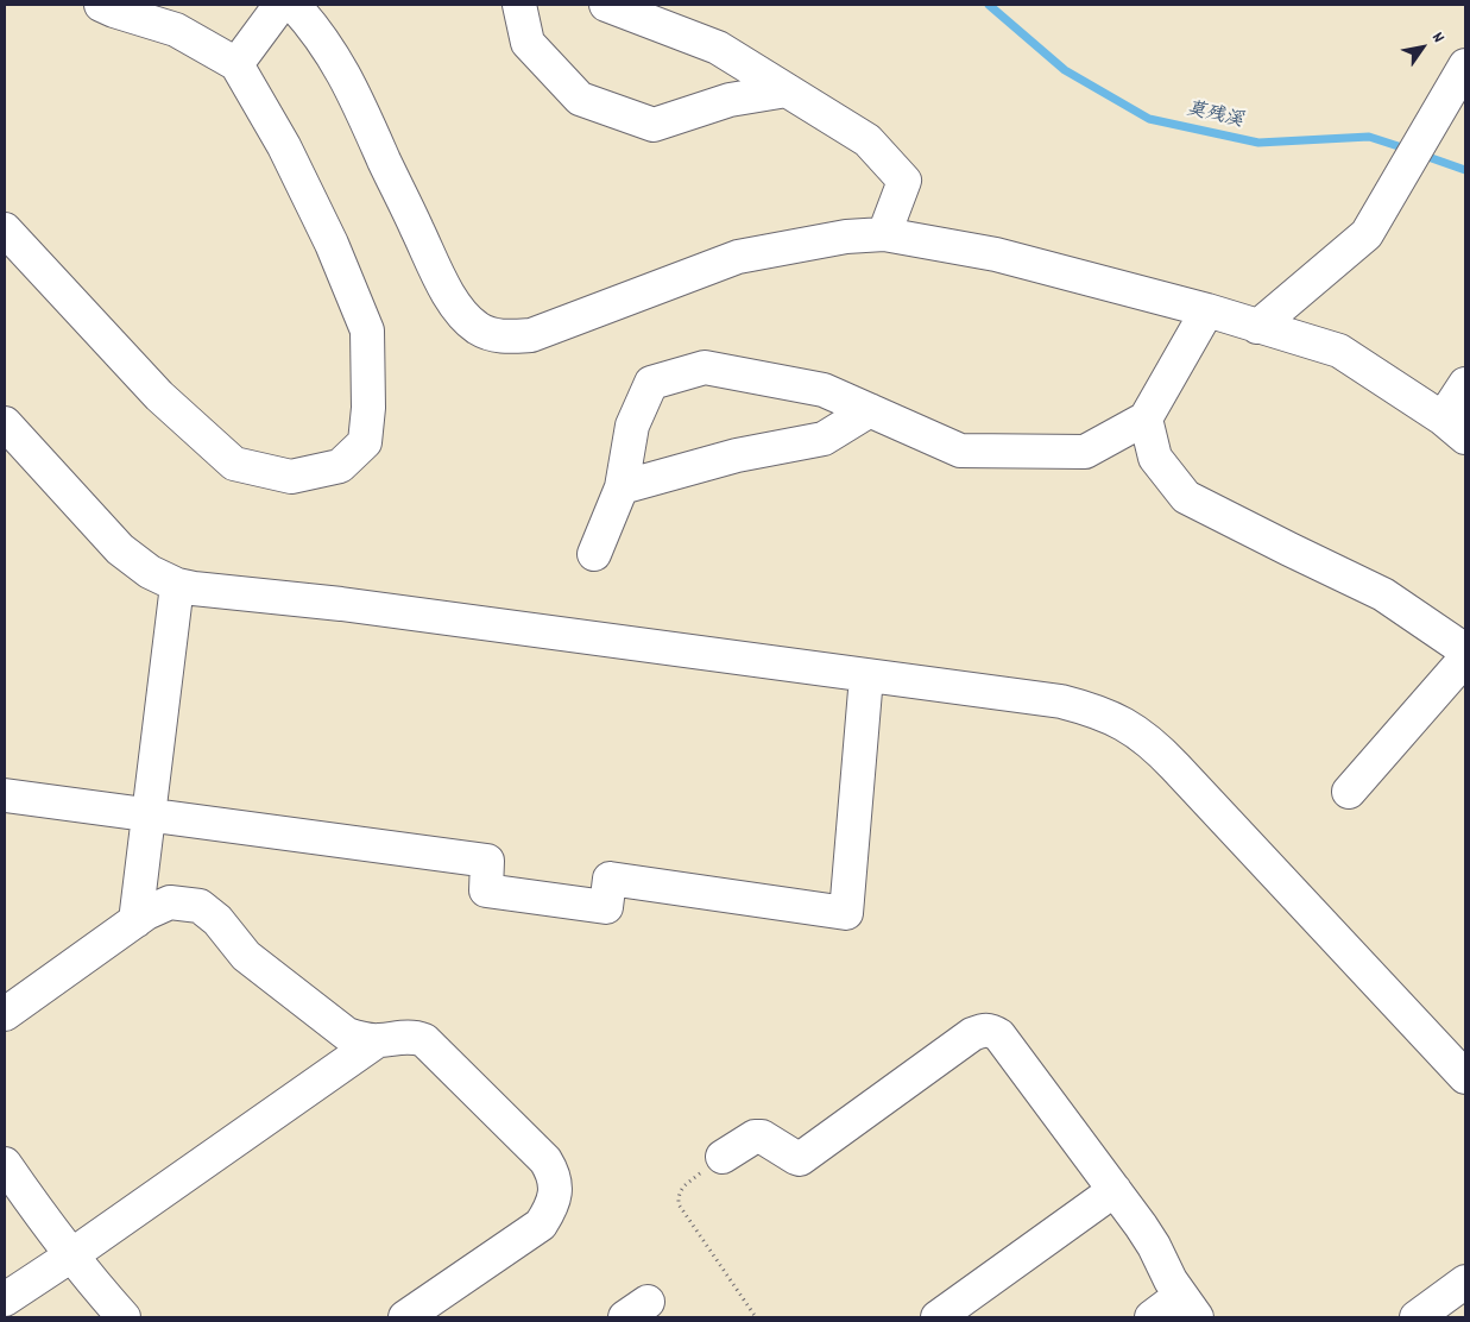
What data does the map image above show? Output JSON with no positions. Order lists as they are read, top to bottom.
{
  "water": ["莫残溪"],
  "north": "top right"
}
